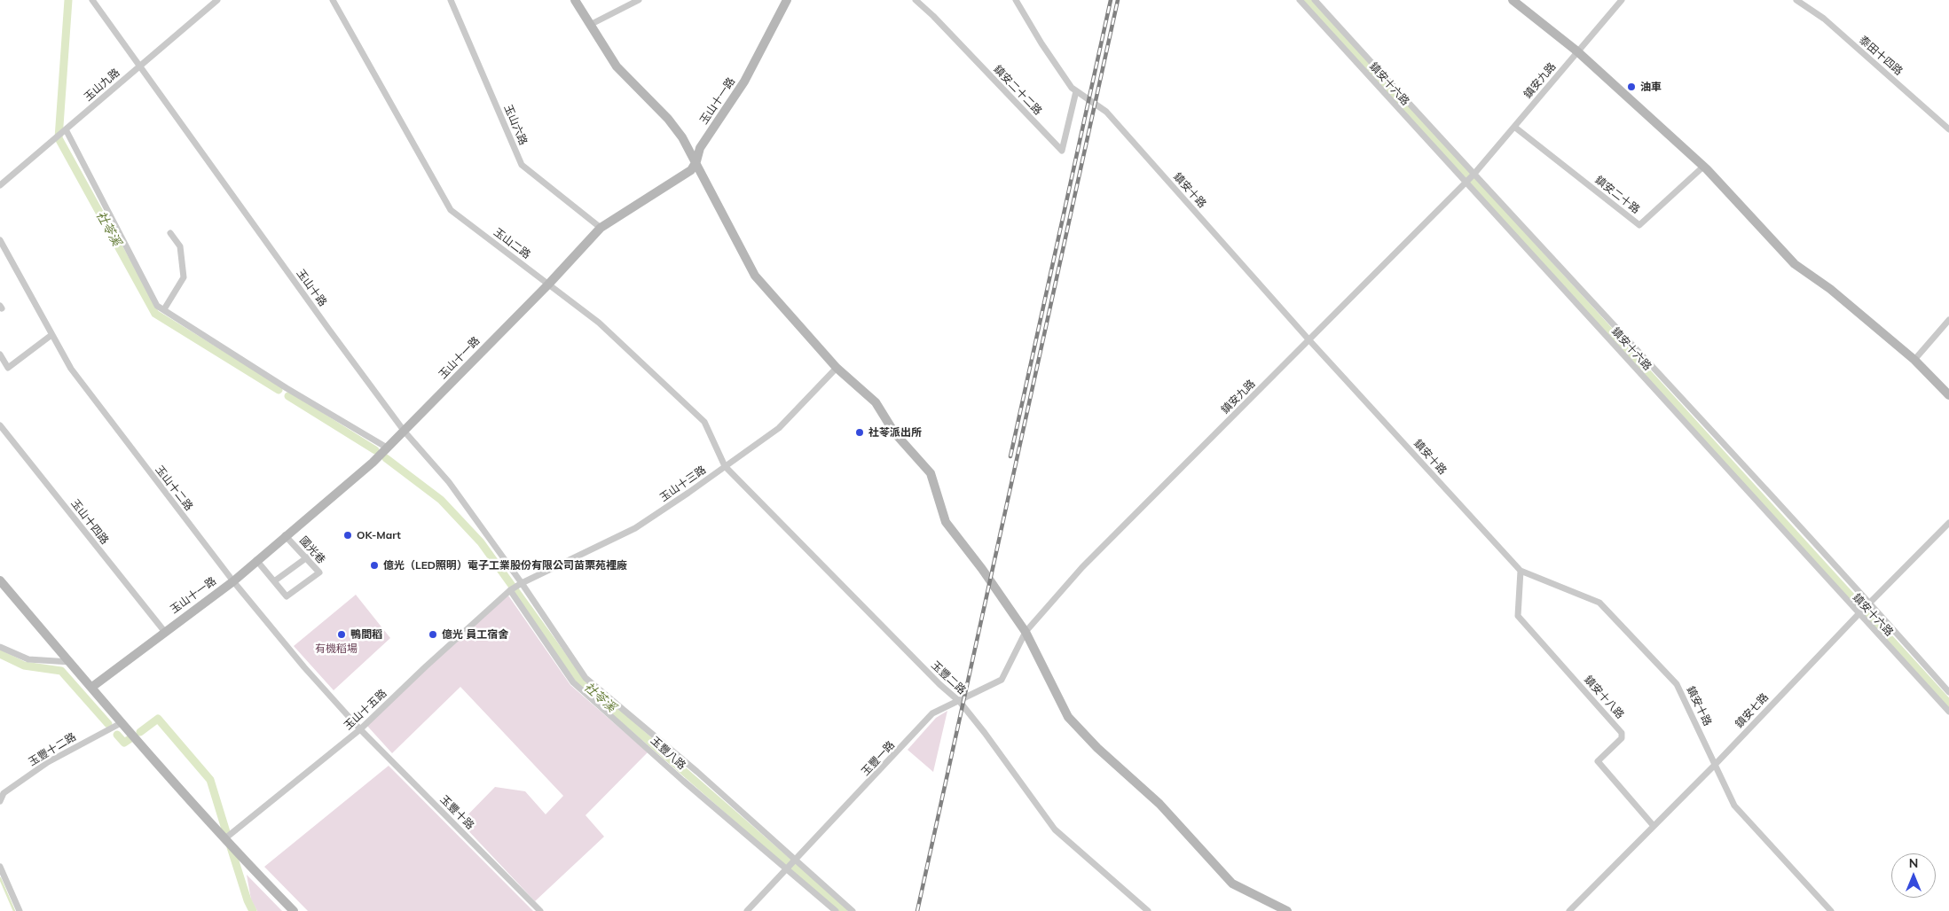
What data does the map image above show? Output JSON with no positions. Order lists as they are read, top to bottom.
{
  "streets": {
    "street": [
      "泰田十四路",
      "鎮安九路",
      "鎮安十六路",
      "玉山九路",
      "鎮安二十二路",
      "玉山十一路",
      "玉山六路",
      "鎮安十路",
      "鎮安二十路",
      "玉山二路",
      "玉山十路",
      "玉山十三路",
      "玉山十二路",
      "玉山十四路",
      "國光巷",
      "玉豐二路",
      "鎮安十八路",
      "玉山十五路",
      "鎮安七路",
      "玉豐十二路",
      "玉豐八路",
      "玉豐一路",
      "玉豐十路"
    ]
  },
  "crossings": [
    ["鎮安九路", "鎮安十六路"],
    ["鎮安九路", "鎮安十路"],
    ["鎮安九路", "鎮安二十路"],
    ["鎮安九路", "玉豐一路"],
    ["鎮安十六路", "鎮安七路"],
    ["玉山九路", "玉山十路"],
    ["鎮安二十二路", "鎮安十路"],
    ["玉山十一路", "玉山六路"],
    ["玉山十一路", "玉山二路"],
    ["玉山十一路", "玉山十路"],
    ["玉山十一路", "玉山十二路"],
    ["玉山十一路", "玉山十四路"],
    ["玉山十一路", "國光巷"],
    ["鎮安十路", "鎮安十八路"],
    ["鎮安十路", "鎮安七路"],
    ["玉山二路", "玉山十三路"],
    ["玉山二路", "玉豐二路"],
    ["玉山十路", "玉山十三路"],
    ["玉山十路", "玉豐八路"],
    ["玉山十路", "玉豐一路"],
    ["玉山十三路", "玉豐二路"],
    ["玉山十三路", "玉山十五路"],
    ["玉山十三路", "玉豐八路"],
    ["玉山十二路", "玉山十五路"],
    ["玉山十二路", "玉豐十路"],
    ["玉豐二路", "玉豐一路"],
    ["鎮安十八路", "鎮安七路"],
    ["玉山十五路", "玉豐八路"],
    ["玉山十五路", "玉豐十路"],
    ["玉豐八路", "玉豐一路"]
  ],
  "water": ["社苓溪"],
  "parks": ["有機稻場"],
  "places": [
    "油車",
    "社苓派出所",
    "OK-Mart",
    "億光（LED照明）電子工業股份有限公司苗栗苑裡廠",
    "鴨間稻",
    "億光 員工宿舍"
  ],
  "north": "top"
}
